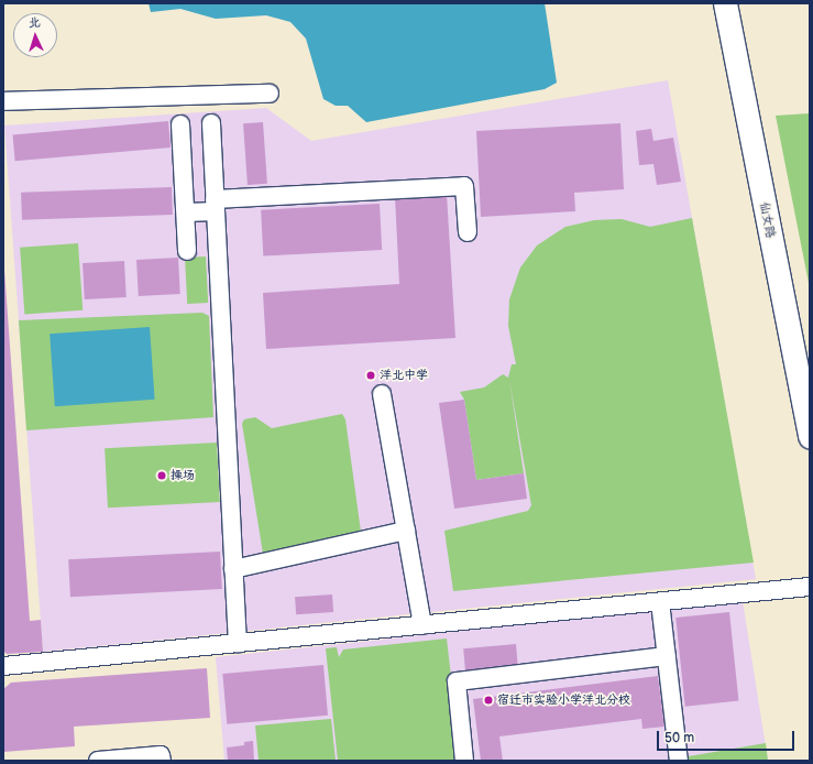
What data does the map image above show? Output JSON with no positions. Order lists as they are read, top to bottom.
{
  "streets": {
    "main road": ["仙女路"]
  },
  "places": ["洋北中学", "操场", "宿迁市实验小学洋北分校"],
  "scale_bar": "50 m",
  "north": "top"
}
